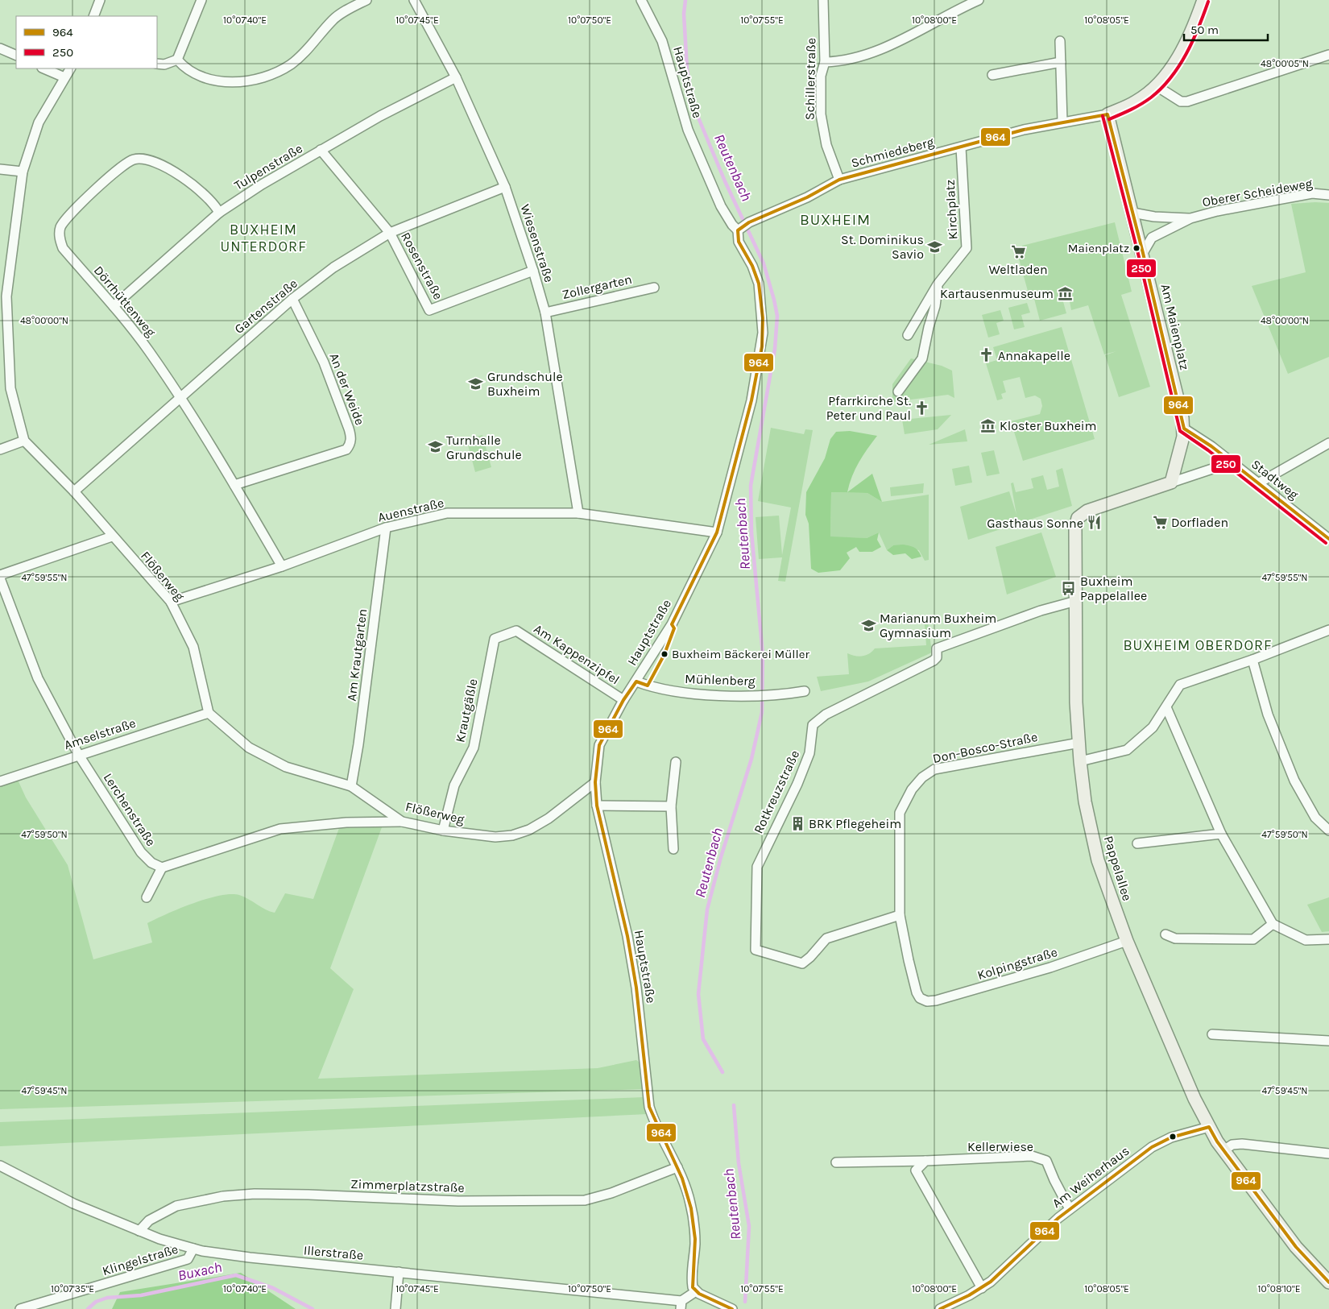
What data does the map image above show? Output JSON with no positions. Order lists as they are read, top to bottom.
{
  "streets": {
    "street": [
      "Schillerstraße",
      "Hauptstraße",
      "Schmiedeberg",
      "Tulpenstraße",
      "Oberer Scheideweg",
      "Kirchplatz",
      "Wiesenstraße",
      "Rosenstraße",
      "Zollergarten",
      "Dörrhüttenweg",
      "Gartenstraße",
      "Am Maienplatz",
      "An der Weide",
      "Stadtweg",
      "Auenstraße",
      "Flößerweg",
      "Am Kappenzipfel",
      "Am Krautgarten",
      "Mühlenberg",
      "Krautgäßle",
      "Amselstraße",
      "Don-Bosco-Straße",
      "Rotkreuzstraße",
      "Lerchenstraße",
      "Pappelallee",
      "Kolpingstraße",
      "Kellerwiese",
      "Am Weiherhaus",
      "Zimmerplatzstraße",
      "Illerstraße",
      "Klingelstraße"
    ]
  },
  "crossings": [
    ["Schillerstraße", "Schmiedeberg"],
    ["Hauptstraße", "Schmiedeberg"],
    ["Hauptstraße", "Auenstraße"],
    ["Hauptstraße", "Flößerweg"],
    ["Hauptstraße", "Am Kappenzipfel"],
    ["Hauptstraße", "Mühlenberg"],
    ["Hauptstraße", "Zimmerplatzstraße"],
    ["Schmiedeberg", "Kirchplatz"],
    ["Schmiedeberg", "Am Maienplatz"],
    ["Tulpenstraße", "Wiesenstraße"],
    ["Tulpenstraße", "Rosenstraße"],
    ["Tulpenstraße", "Dörrhüttenweg"],
    ["Oberer Scheideweg", "Am Maienplatz"],
    ["Wiesenstraße", "Rosenstraße"],
    ["Wiesenstraße", "Zollergarten"],
    ["Wiesenstraße", "Gartenstraße"],
    ["Wiesenstraße", "Auenstraße"],
    ["Rosenstraße", "Gartenstraße"],
    ["Dörrhüttenweg", "Gartenstraße"],
    ["Dörrhüttenweg", "An der Weide"],
    ["Dörrhüttenweg", "Auenstraße"],
    ["Gartenstraße", "An der Weide"],
    ["Gartenstraße", "Flößerweg"],
    ["Am Maienplatz", "Stadtweg"],
    ["Auenstraße", "Flößerweg"],
    ["Auenstraße", "Am Krautgarten"],
    ["Flößerweg", "Am Krautgarten"],
    ["Flößerweg", "Krautgäßle"],
    ["Flößerweg", "Amselstraße"],
    ["Am Kappenzipfel", "Krautgäßle"],
    ["Amselstraße", "Lerchenstraße"],
    ["Don-Bosco-Straße", "Rotkreuzstraße"],
    ["Don-Bosco-Straße", "Pappelallee"],
    ["Don-Bosco-Straße", "Kolpingstraße"],
    ["Rotkreuzstraße", "Pappelallee"],
    ["Pappelallee", "Kolpingstraße"],
    ["Pappelallee", "Am Weiherhaus"],
    ["Kellerwiese", "Am Weiherhaus"],
    ["Zimmerplatzstraße", "Illerstraße"],
    ["Illerstraße", "Klingelstraße"]
  ],
  "districts": ["BUXHEIM", "BUXHEIM UNTERDORF", "BUXHEIM OBERDORF"],
  "water": ["Reutenbach", "Buxach"],
  "places": {
    "school or university": [
      "St. Dominikus Savio",
      "Grundschule Buxheim",
      "Turnhalle Grundschule",
      "Marianum Buxheim Gymnasium"
    ],
    "other": ["Maienplatz", "Buxheim Bäckerei Müller"],
    "supermarket": ["Weltladen", "Dorfladen"],
    "museum": ["Kartausenmuseum", "Kloster Buxheim"],
    "church": ["Annakapelle", "Pfarrkirche St. Peter und Paul"],
    "restaurant": ["Gasthaus Sonne"],
    "bus stop": ["Buxheim Pappelallee"],
    "building": ["BRK Pflegeheim"]
  },
  "lines": ["transit line 250", "transit line 964"],
  "legend": ["964", "250"],
  "scale_bar": "50 m",
  "coordinates": [
    "10°07'40\"E",
    "10°07'45\"E",
    "10°07'50\"E",
    "10°07'55\"E",
    "10°08'00\"E",
    "10°08'05\"E",
    "48°00'05\"N",
    "48°00'00\"N",
    "47°59'55\"N",
    "47°59'50\"N",
    "47°59'45\"N",
    "10°07'35\"E",
    "10°08'10\"E"
  ]
}
